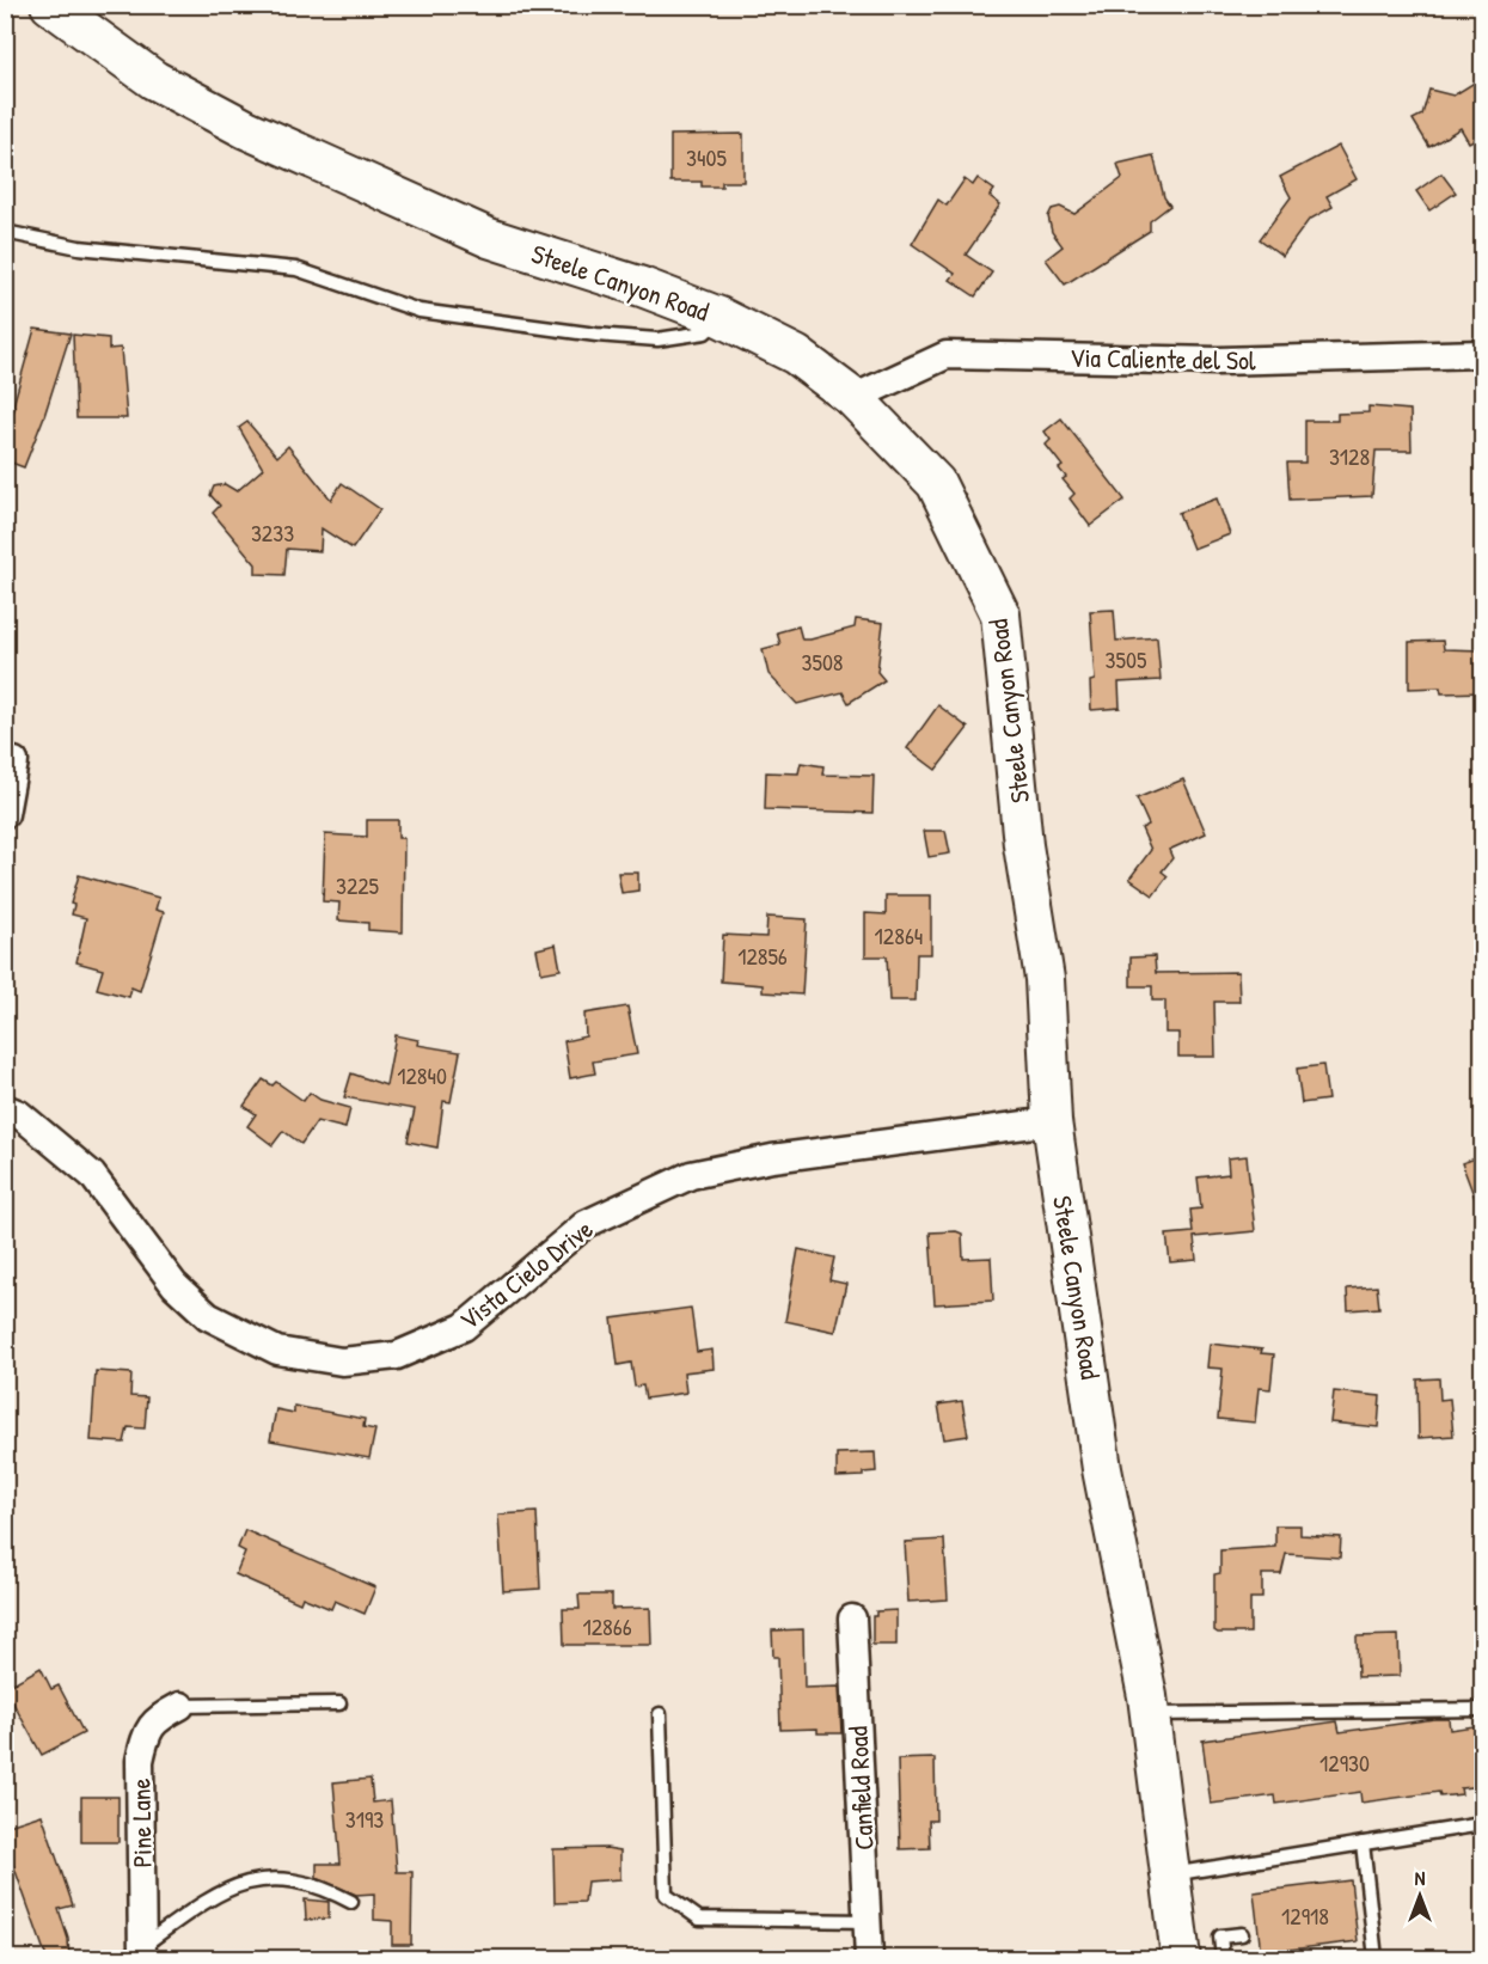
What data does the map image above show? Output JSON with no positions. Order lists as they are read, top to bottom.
{
  "streets": {
    "street": [
      "Steele Canyon Road",
      "Via Caliente del Sol",
      "Vista Cielo Drive",
      "Canfield Road",
      "Pine Lane"
    ]
  },
  "crossings": [
    ["Steele Canyon Road", "Via Caliente del Sol"],
    ["Steele Canyon Road", "Vista Cielo Drive"]
  ],
  "house_numbers": [
    "3405",
    "3128",
    "3233",
    "3505",
    "3508",
    "3225",
    "12864",
    "12856",
    "12840",
    "12866",
    "12930",
    "3193",
    "12918"
  ],
  "north": "top"
}
